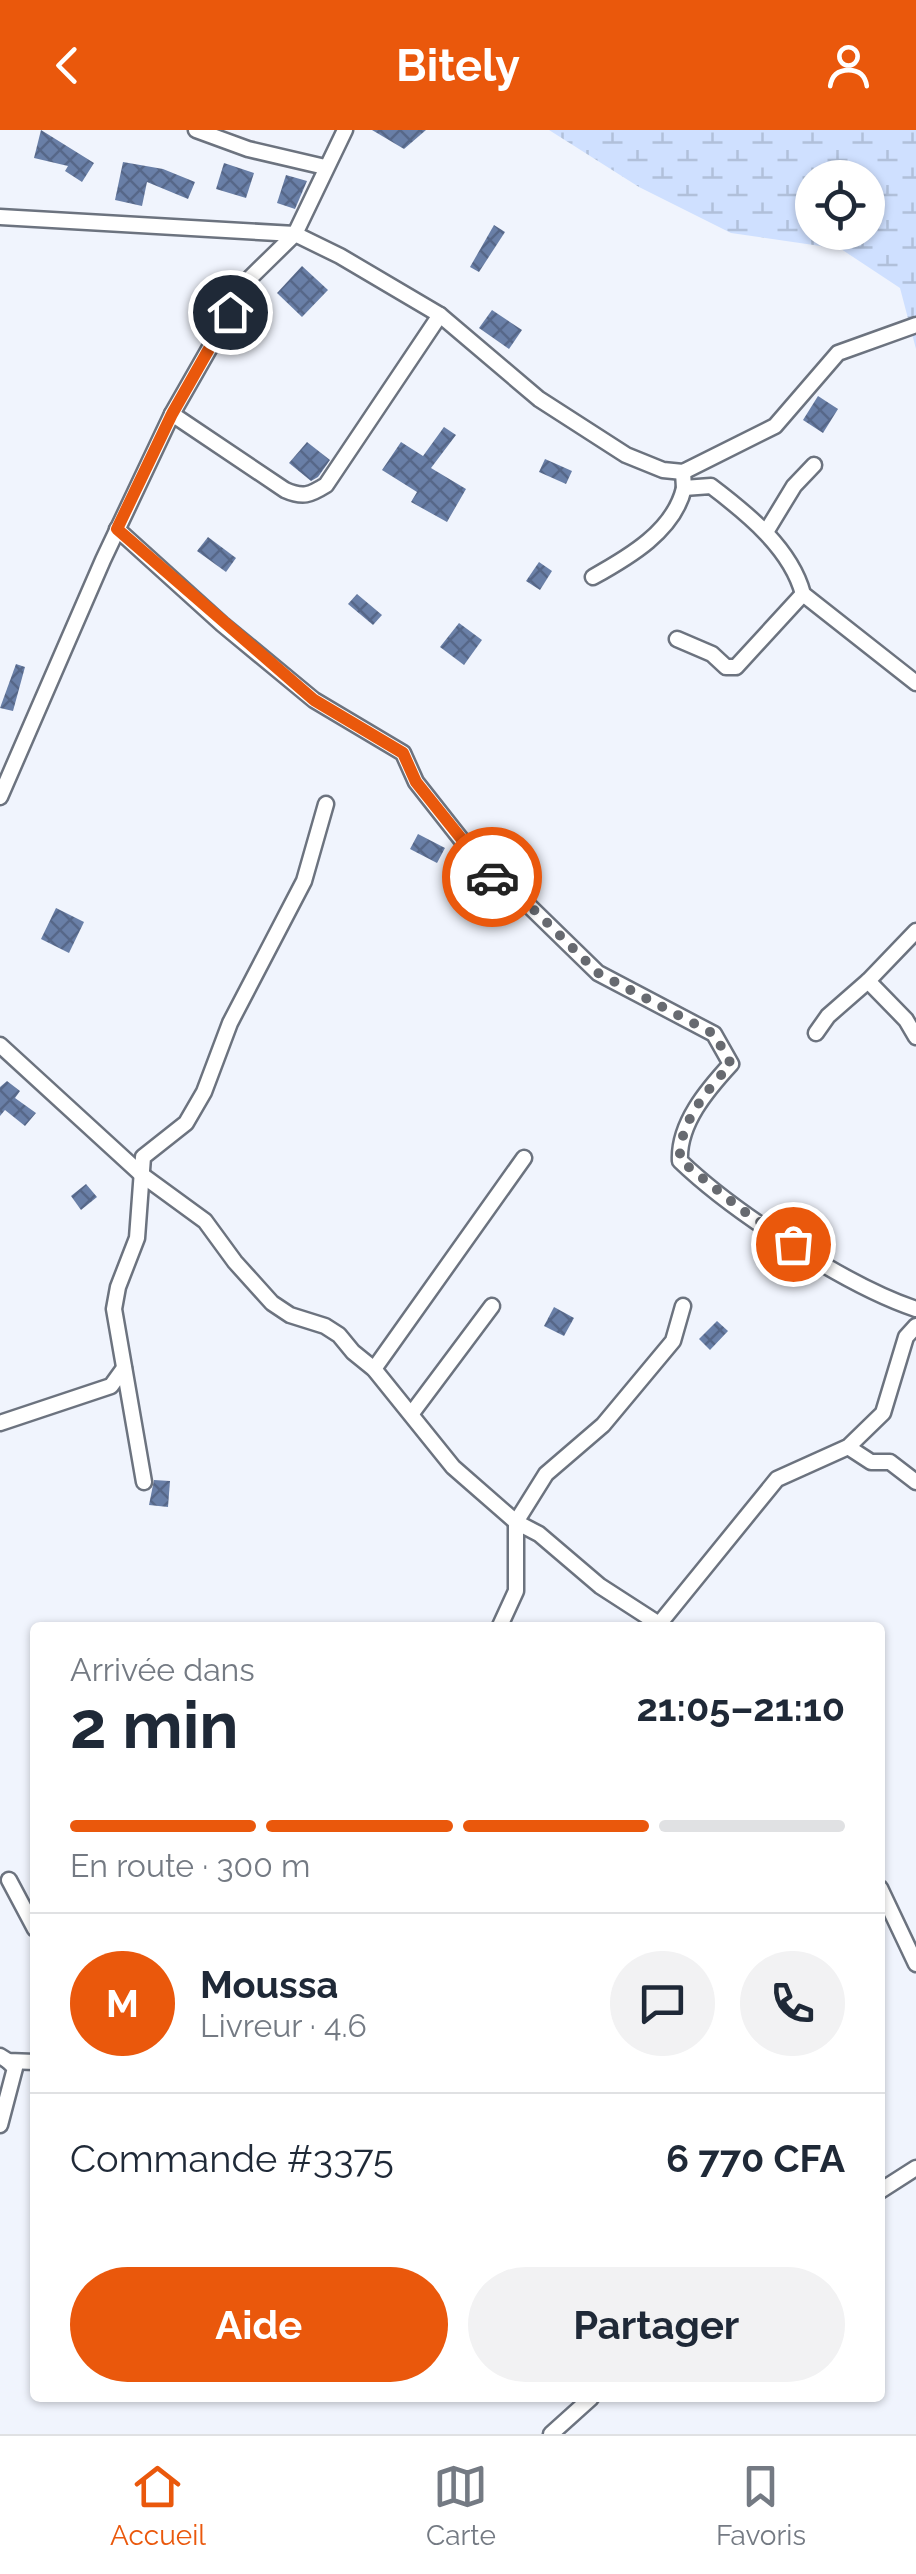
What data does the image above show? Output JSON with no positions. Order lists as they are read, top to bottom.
{
  "page": {
    "header": "Bitely",
    "heading": ["2 min", "Arrivée dans", "21:05–21:10"],
    "panel": [
      "Moussa",
      "Livreur · 4.6",
      "Commande #3375",
      "6 770 CFA"
    ],
    "bar": "En route · 300 m",
    "round": "M",
    "buttons": ["Aide", "Partager"],
    "tabs": ["Accueil", "Carte", "Favoris"]
  }
}
